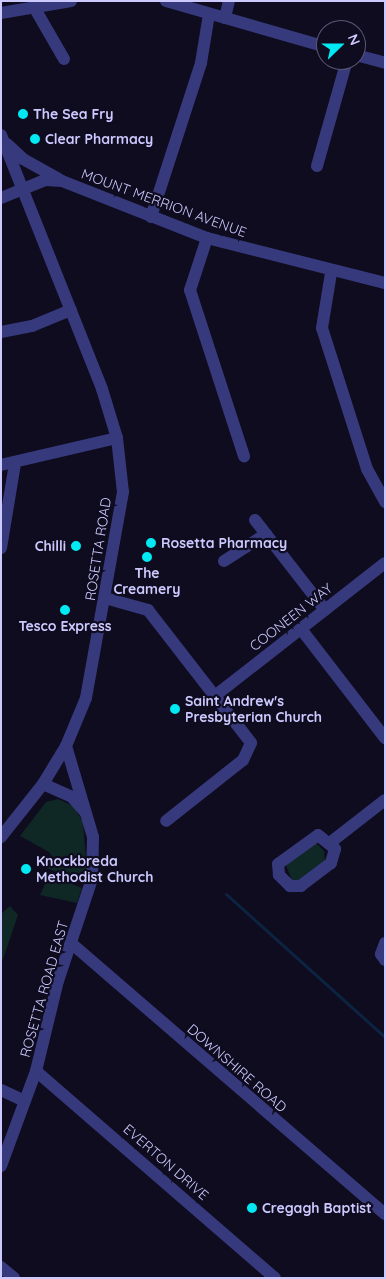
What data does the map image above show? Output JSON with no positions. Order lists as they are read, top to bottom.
{
  "streets": {
    "street": [
      "MOUNT MERRION AVENUE",
      "ROSETTA ROAD",
      "COONEEN WAY",
      "ROSETTA ROAD EAST",
      "DOWNSHIRE ROAD",
      "EVERTON DRIVE"
    ]
  },
  "crossings": [
    ["MOUNT MERRION AVENUE", "ROSETTA ROAD"],
    ["ROSETTA ROAD", "ROSETTA ROAD EAST"],
    ["ROSETTA ROAD EAST", "DOWNSHIRE ROAD"],
    ["ROSETTA ROAD EAST", "EVERTON DRIVE"]
  ],
  "places": [
    "The Sea Fry",
    "Clear Pharmacy",
    "Rosetta Pharmacy",
    "Chilli",
    "The Creamery",
    "Tesco Express",
    "Saint Andrew's Presbyterian Church",
    "Knockbreda Methodist Church",
    "Cregagh Baptist"
  ],
  "north": "right"
}
